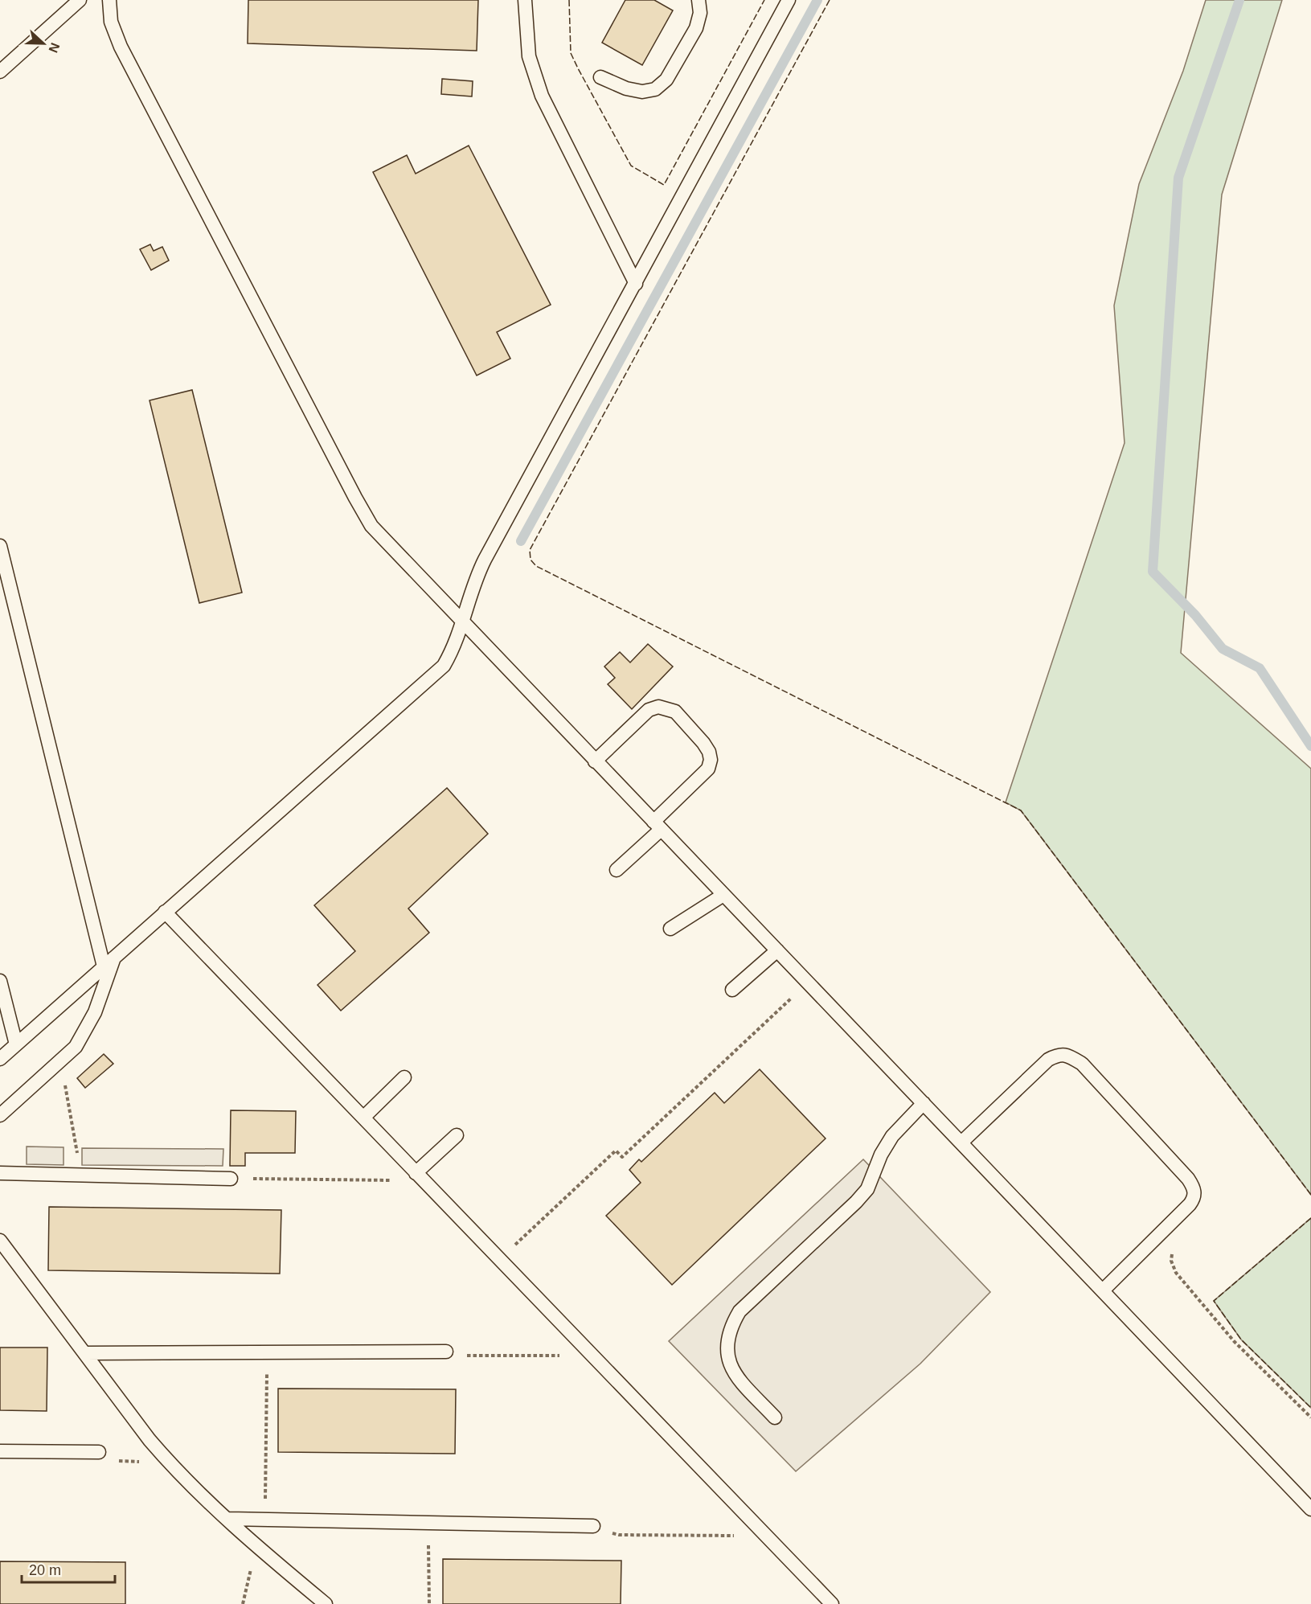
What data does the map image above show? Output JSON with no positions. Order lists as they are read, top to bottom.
{
  "scale_bar": "20 m",
  "north": "right"
}
